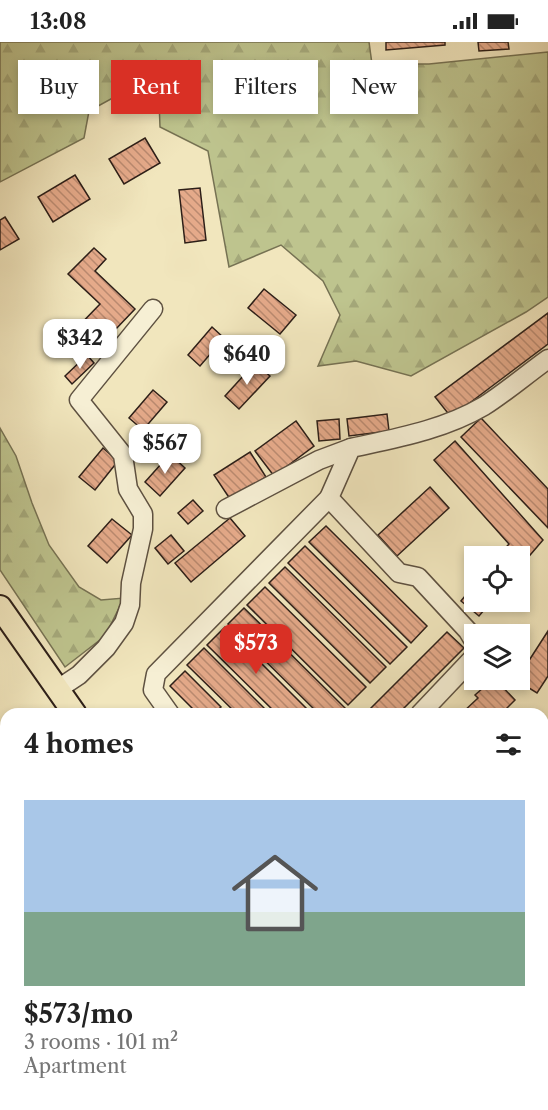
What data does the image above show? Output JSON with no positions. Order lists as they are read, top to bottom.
{
  "page": {
    "status": "13:08",
    "chip": [
      "Buy",
      "Rent",
      "Filters",
      "New"
    ],
    "price": [
      "$342",
      "$640",
      "$567",
      "$573"
    ],
    "heading": "4 homes",
    "list": [
      {
        "name": "$573/mo",
        "note": "3 rooms · 101 m² · Apartment"
      }
    ]
  }
}
